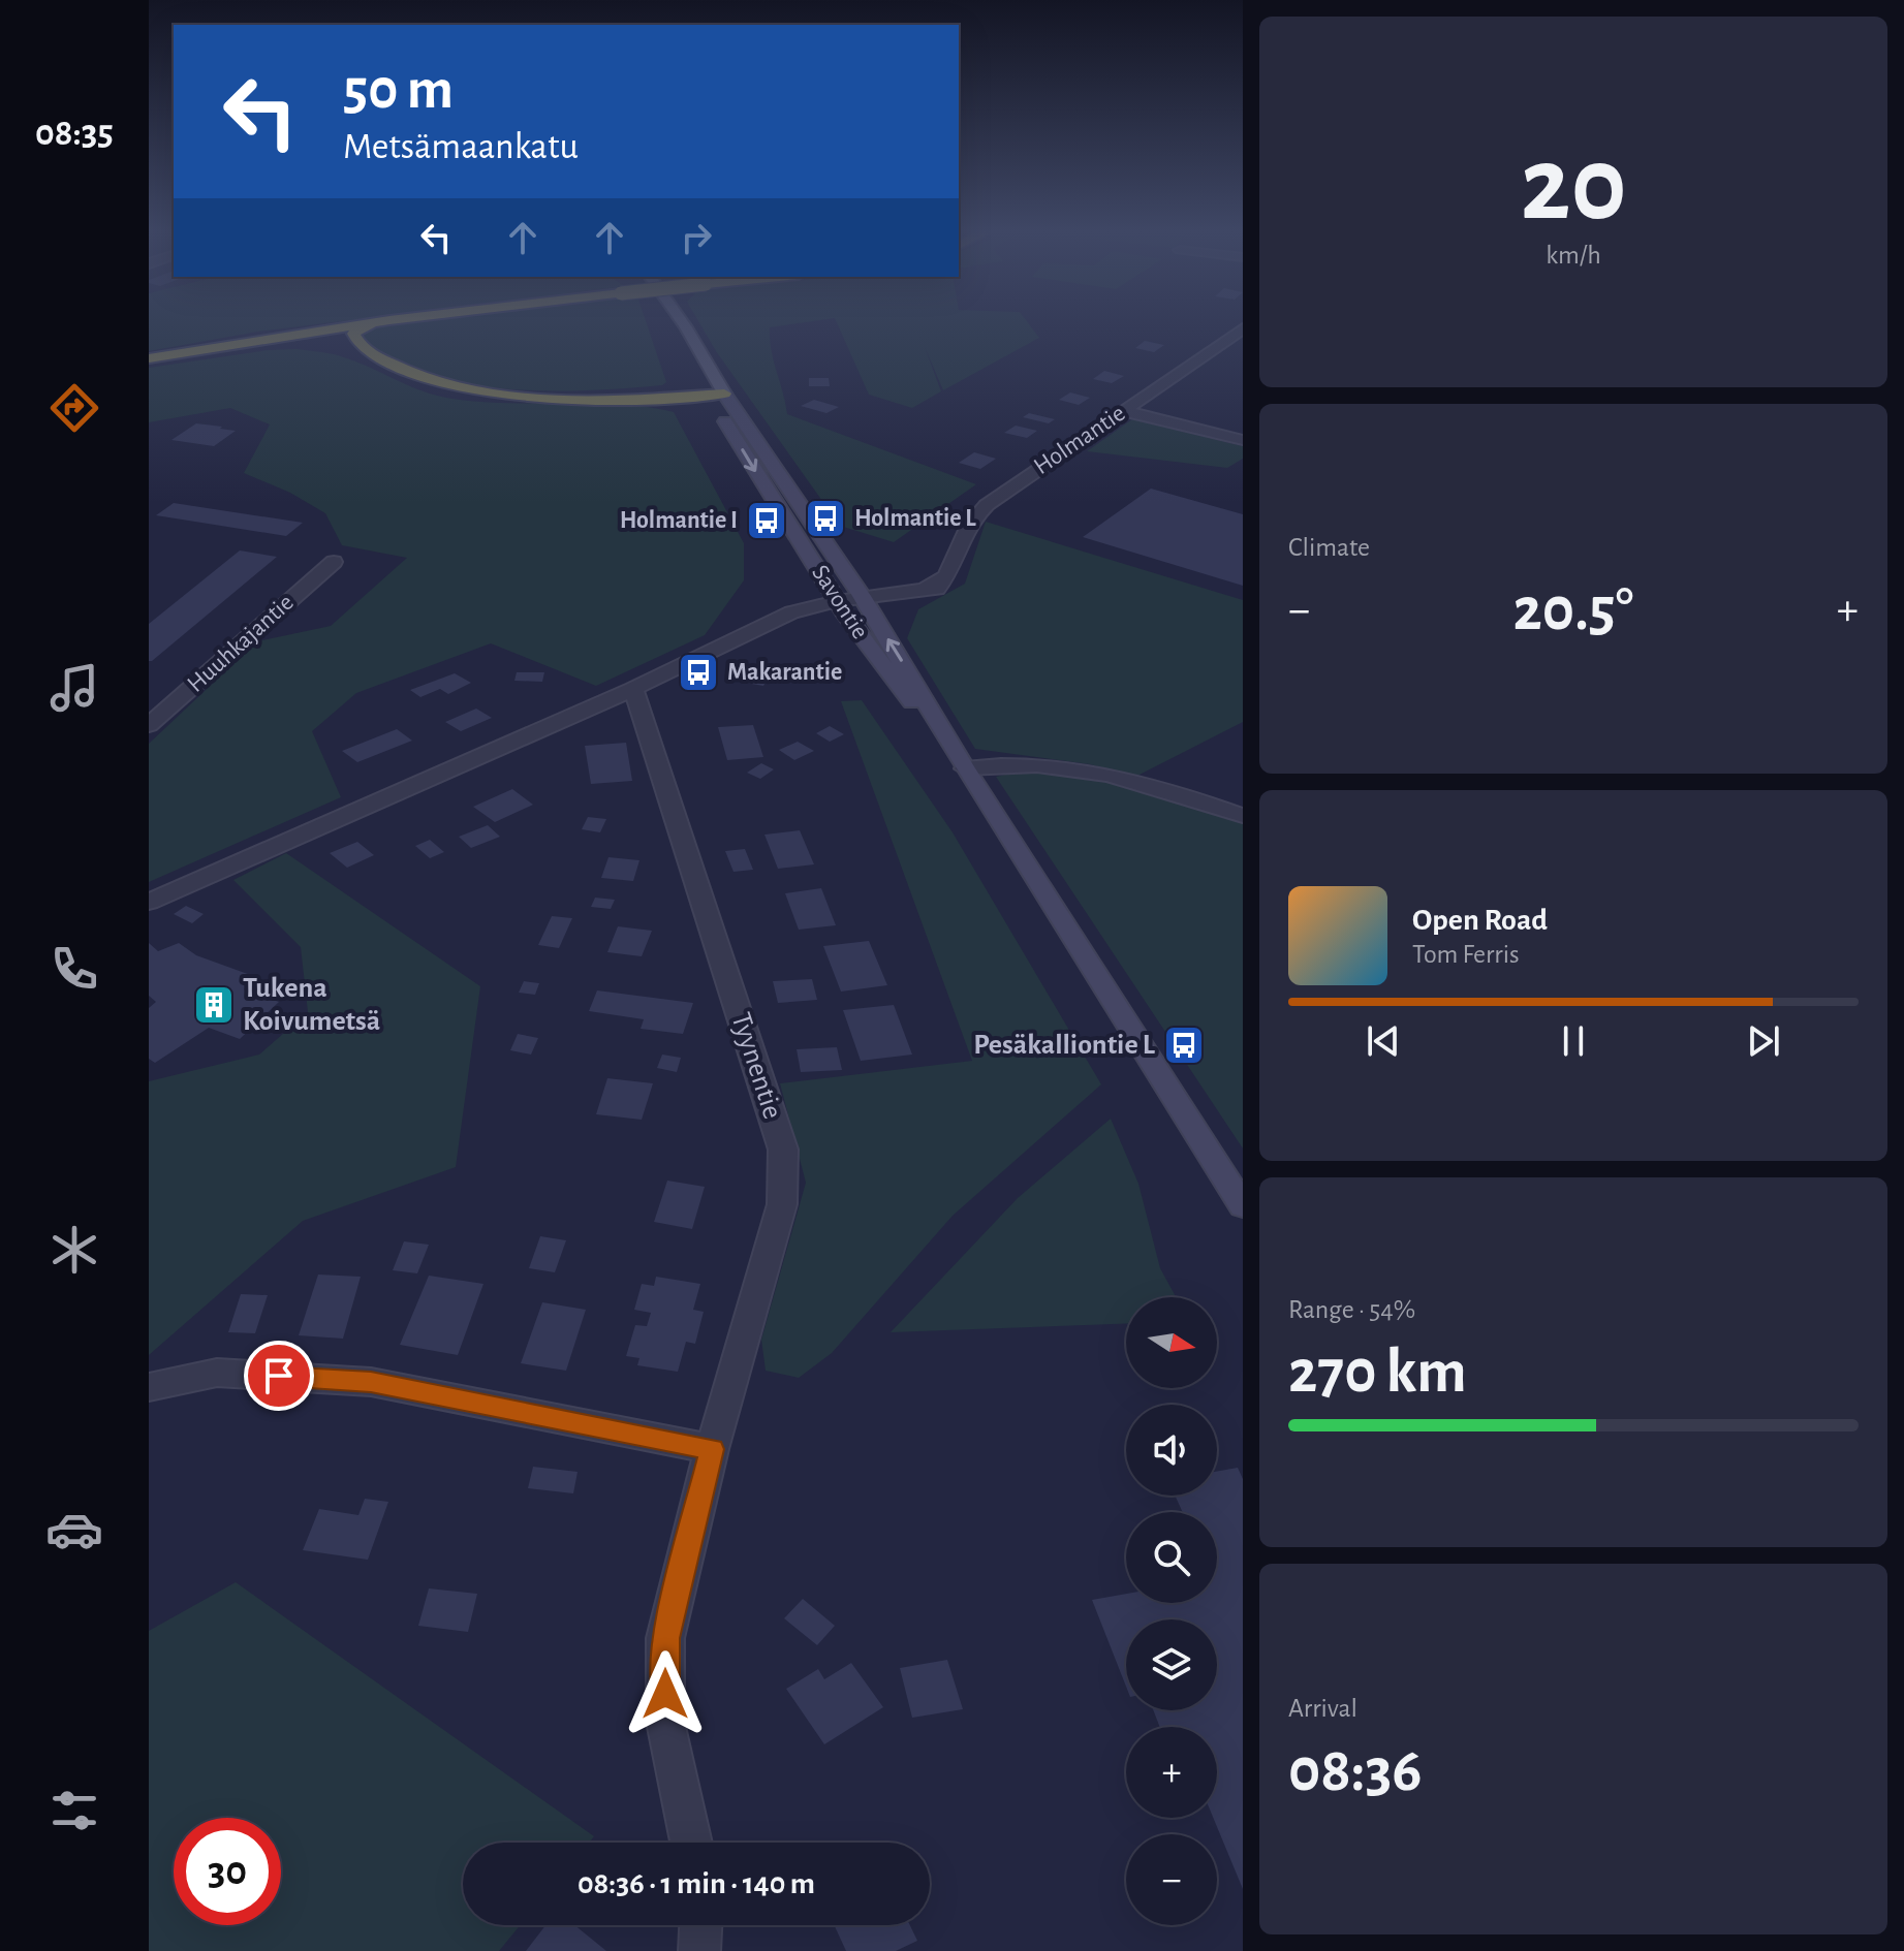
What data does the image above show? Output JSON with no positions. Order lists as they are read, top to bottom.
{
  "streets": {
    "main road": ["Savontie"],
    "street": ["Holmantie", "Huuhkajantie", "Tyynentie"]
  },
  "crossings": [
    ["Holmantie", "Savontie"]
  ],
  "places": {
    "bus stop": [
      "Holmantie L",
      "Holmantie I",
      "Makarantie",
      "Pesäkalliontie L"
    ],
    "building": ["Tukena Koivumetsä"]
  },
  "north": "right",
  "page": {
    "tabs": "08:35",
    "tile": [
      ["20", "km/h"],
      "Climate",
      ["Range · 54%", "270 km"],
      ["Arrival", "08:36"]
    ],
    "turn": ["50 m", "Metsämaankatu"],
    "heat": ["−", "20.5°", "+"],
    "song": ["Open Road", "Tom Ferris"],
    "map_buttons": ["+", "−"],
    "limit": "30",
    "trip": "08:36 · 1 min · 140 m"
  }
}
